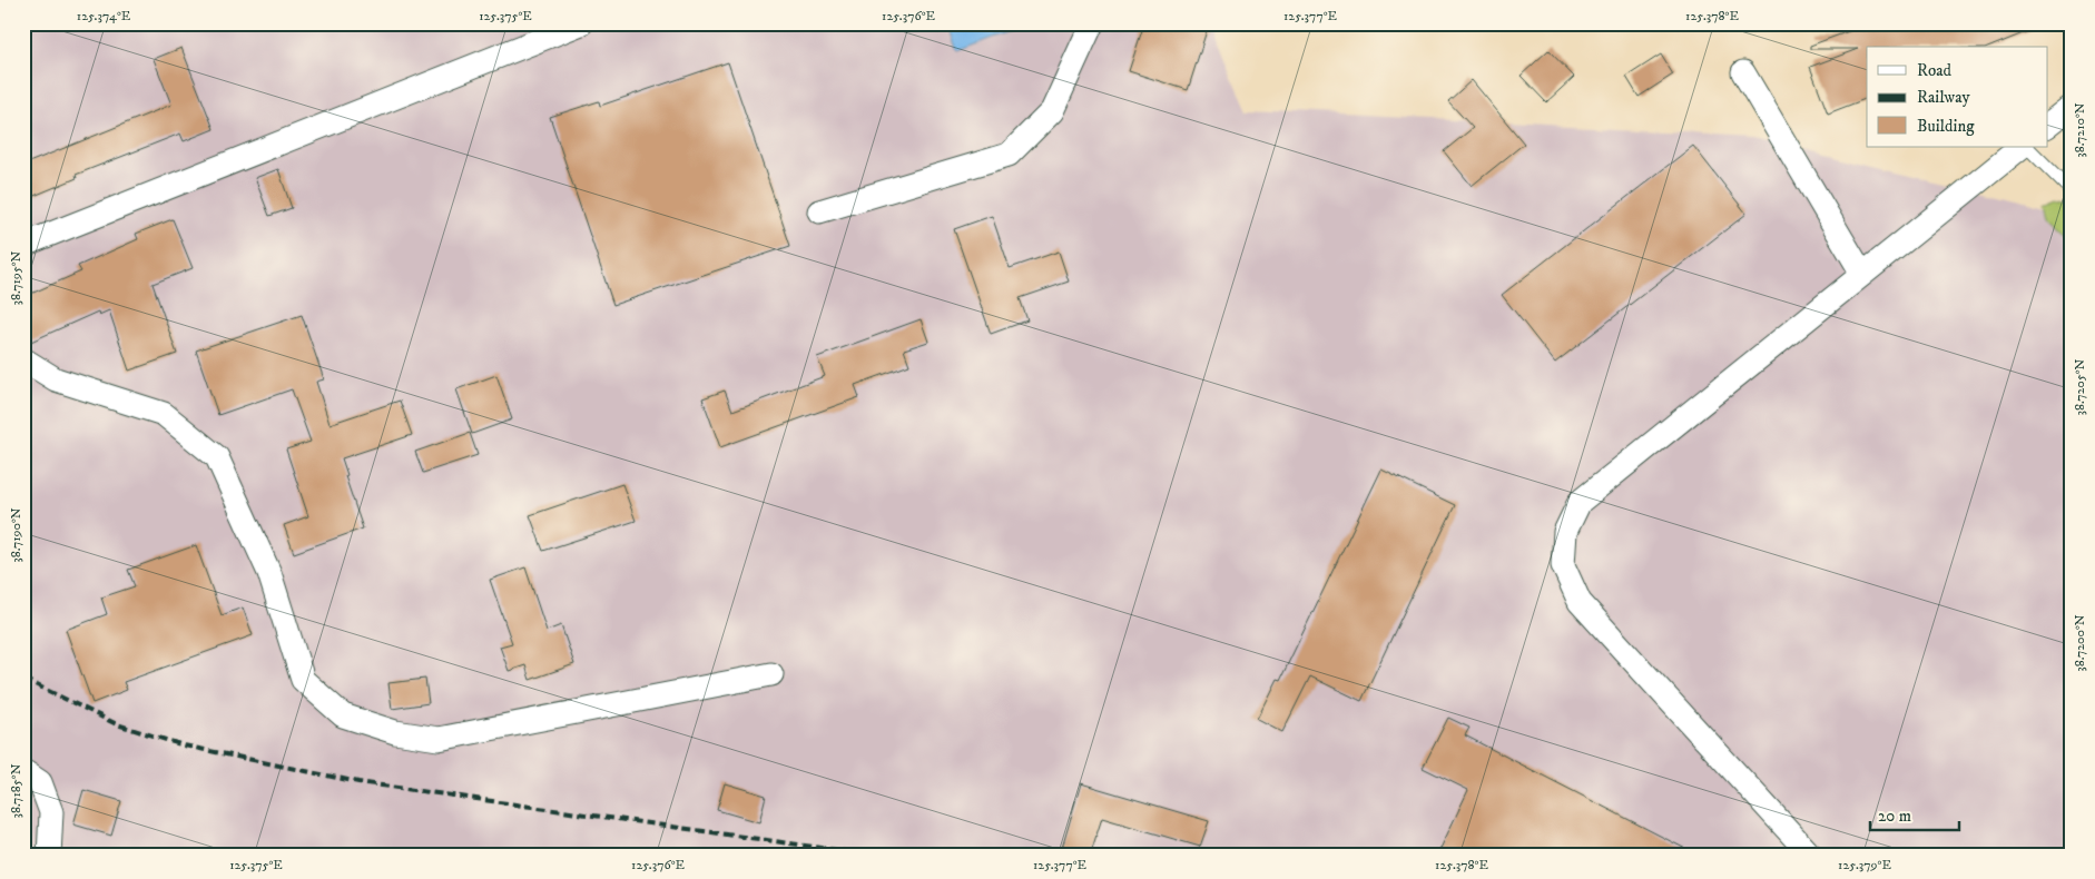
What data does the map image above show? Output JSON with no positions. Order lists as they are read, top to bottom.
{
  "legend": ["Road", "Railway", "Building"],
  "scale_bar": "20 m",
  "coordinates": [
    "125.374°E",
    "125.375°E",
    "125.376°E",
    "125.377°E",
    "125.378°E",
    "38.7210°N",
    "38.7195°N",
    "38.7205°N",
    "38.7190°N",
    "38.7200°N",
    "38.7185°N",
    "125.379°E"
  ]
}
